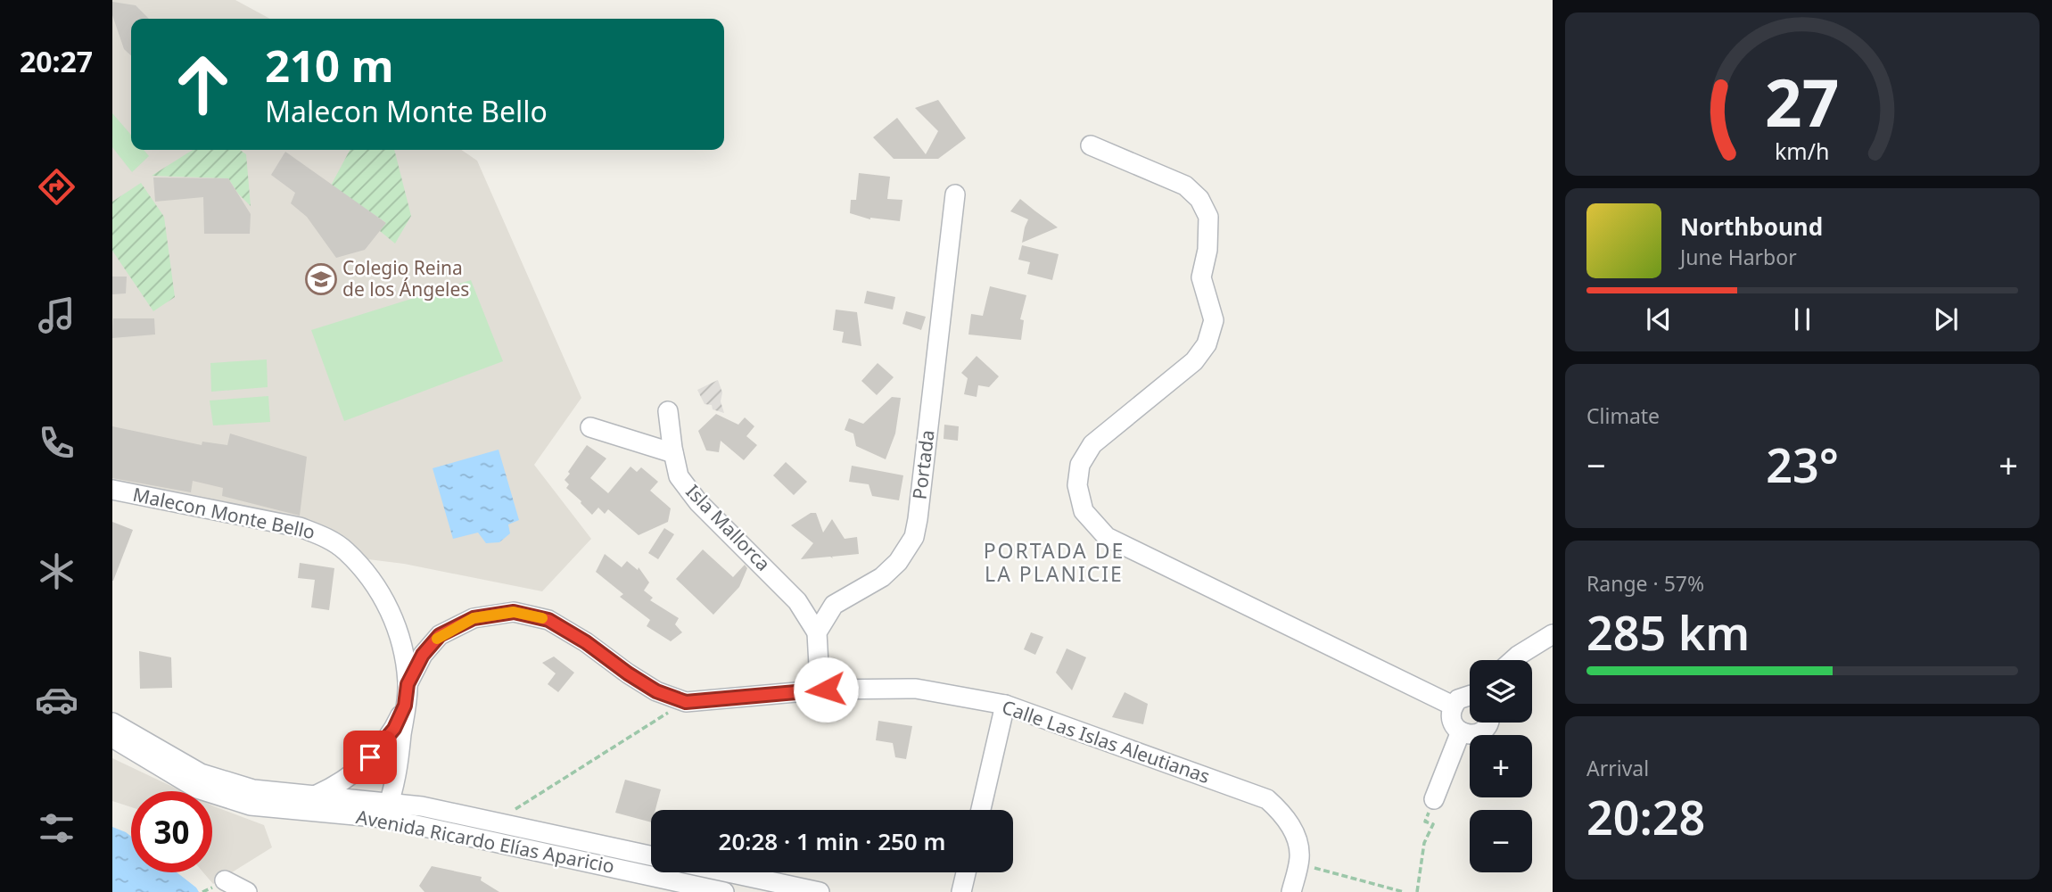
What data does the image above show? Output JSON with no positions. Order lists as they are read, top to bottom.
{
  "streets": {
    "street": [
      "Portada",
      "Malecon Monte Bello",
      "Isla Mallorca",
      "Calle Las Islas Aleutianas",
      "Avenida Ricardo Elías Aparicio"
    ]
  },
  "crossings": [
    ["Portada", "Isla Mallorca"],
    ["Malecon Monte Bello", "Calle Las Islas Aleutianas"],
    ["Malecon Monte Bello", "Avenida Ricardo Elías Aparicio"]
  ],
  "districts": ["PORTADA DE LA PLANICIE"],
  "places": {
    "school or university": ["Colegio Reina de los Ángeles"]
  },
  "page": {
    "tabs": "20:27",
    "turn": ["210 m", "Malecon Monte Bello"],
    "song": ["Northbound", "June Harbor"],
    "tile": [
      "Climate",
      ["Range · 57%", "285 km"],
      ["Arrival", "20:28"]
    ],
    "heat": ["−", "23°", "+"],
    "map_buttons": ["+", "−"],
    "limit": "30",
    "trip": "20:28 · 1 min · 250 m",
    "gauge": ["27", "km/h"]
  }
}
